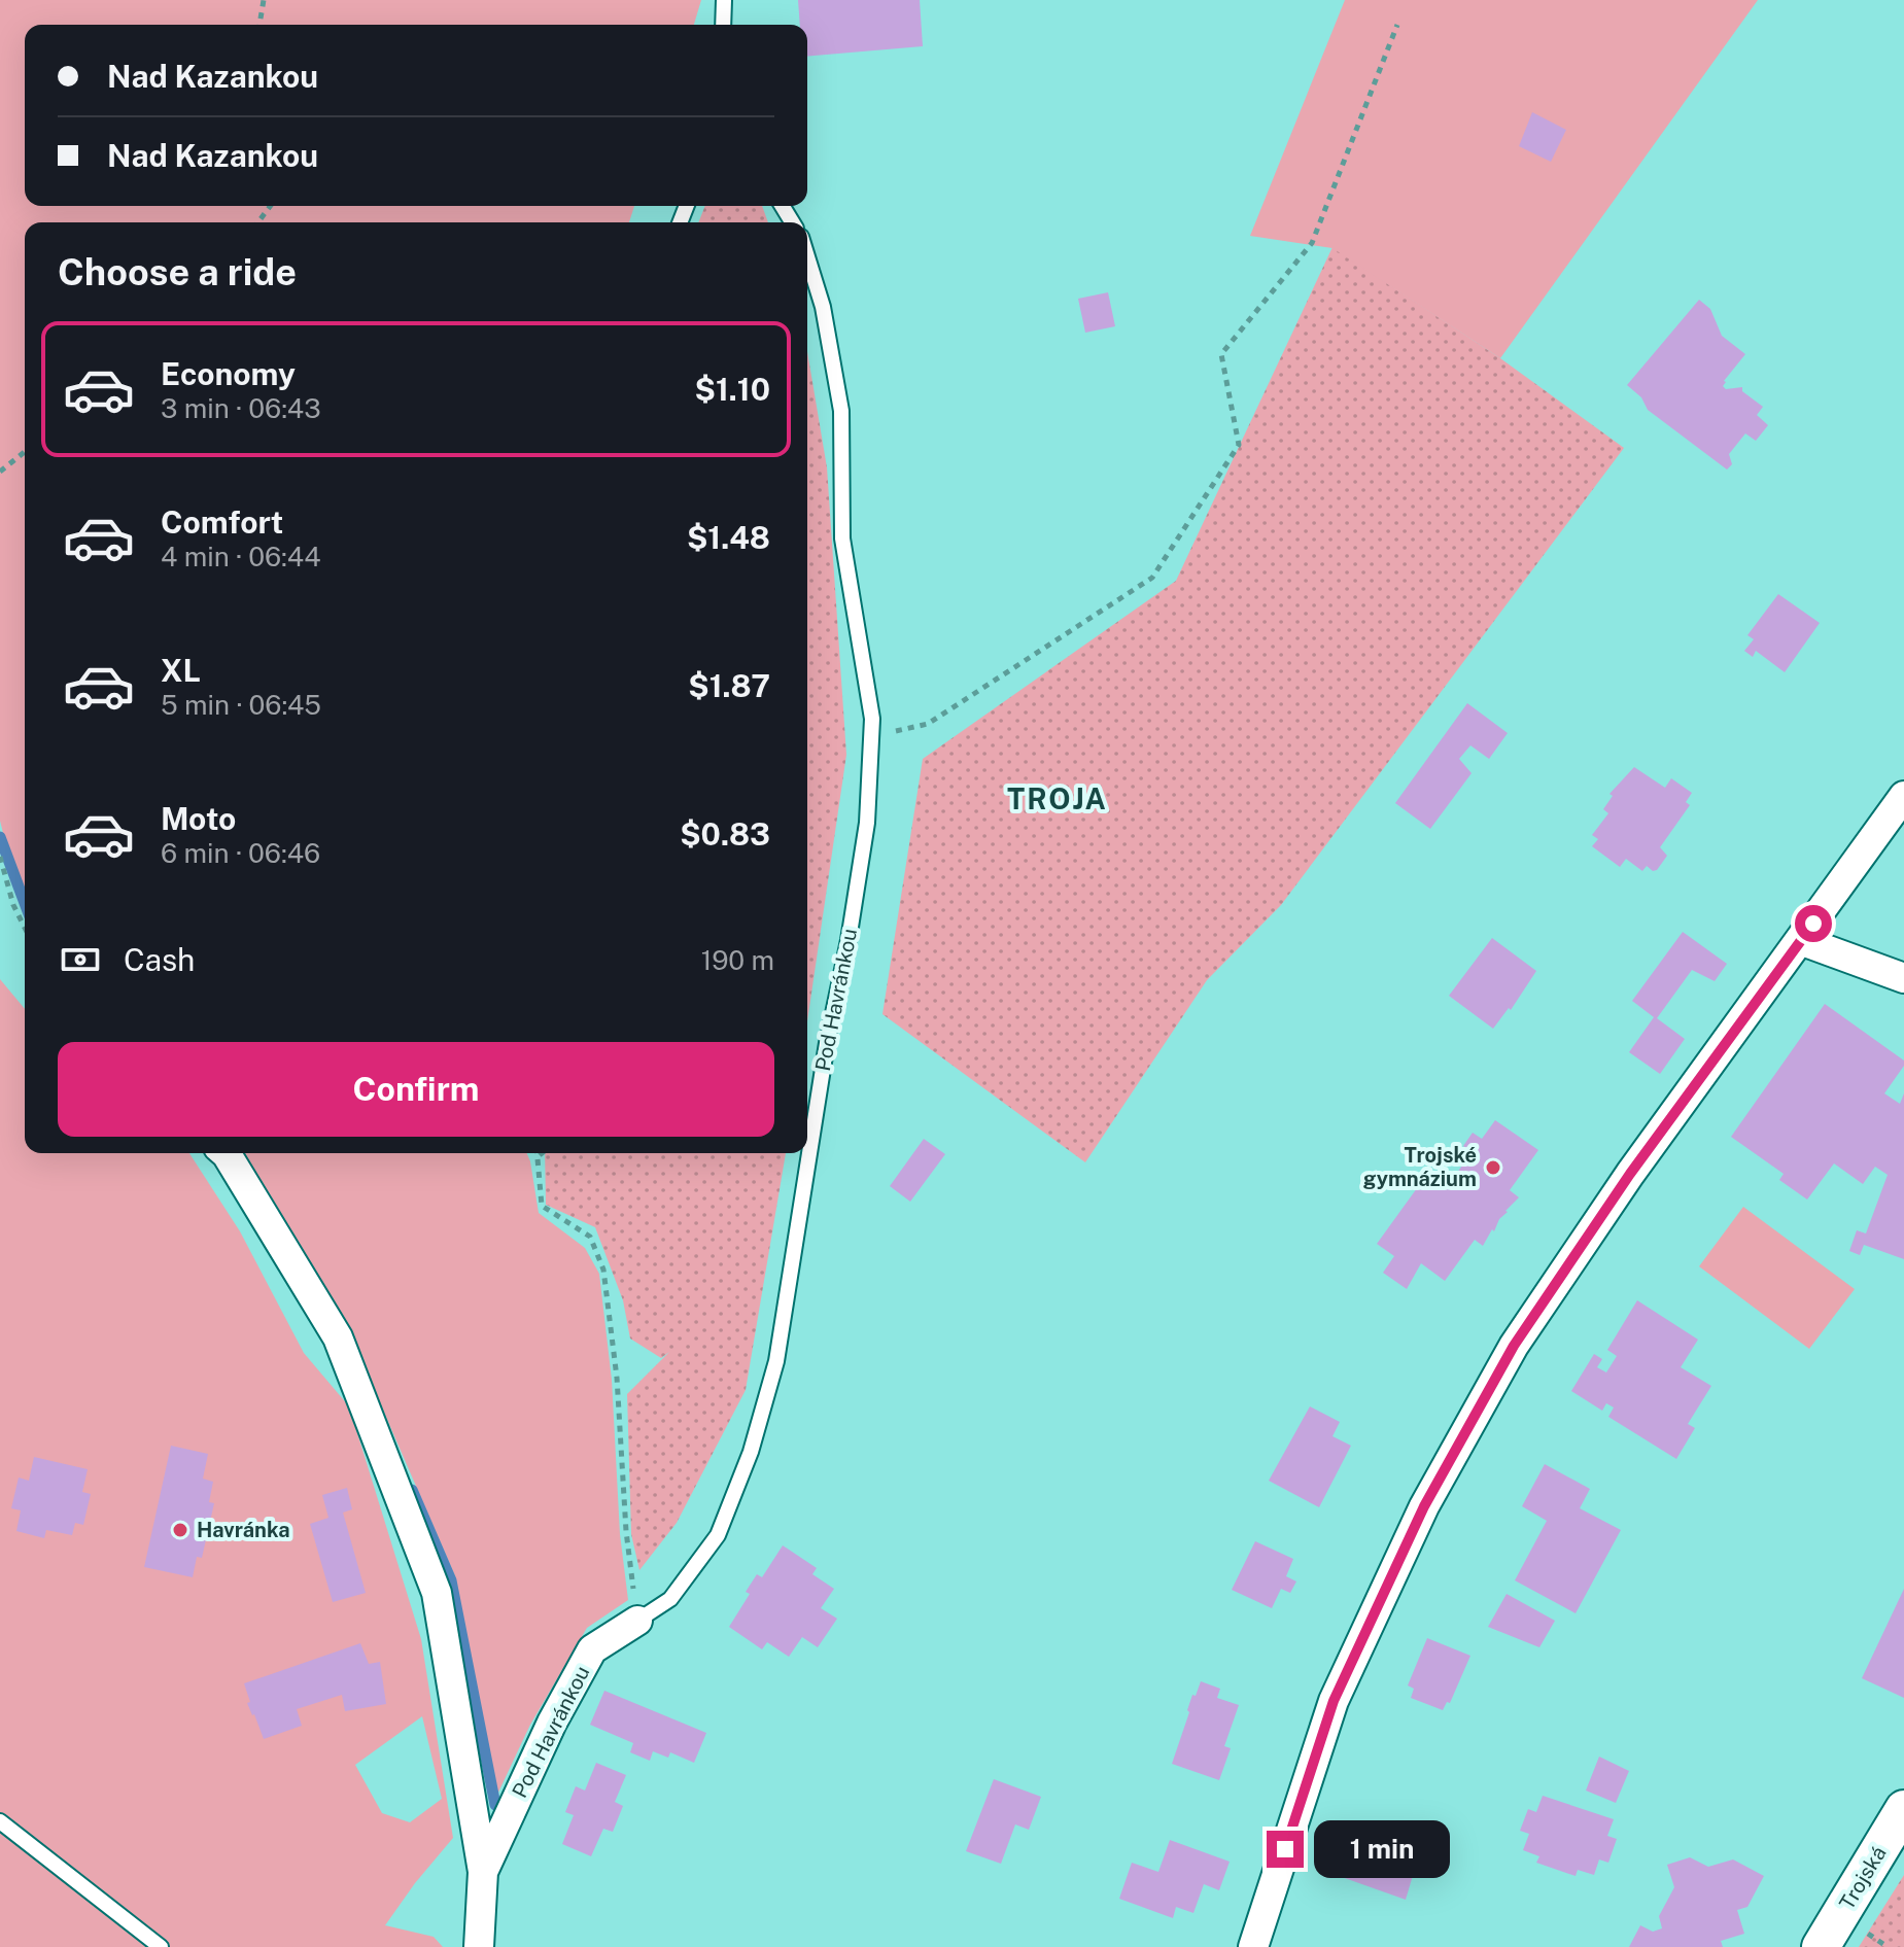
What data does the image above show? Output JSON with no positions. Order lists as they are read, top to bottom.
{
  "streets": {
    "street": ["Pod Havránkou", "Trojská"]
  },
  "districts": ["TROJA"],
  "places": ["Trojské gymnázium", "Havránka"],
  "page": {
    "banner": ["Nad Kazankou", "Nad Kazankou"],
    "heading": "Choose a ride",
    "list": [
      {
        "name": "Economy",
        "note": "3 min · 06:43",
        "value": "$1.10"
      },
      {
        "name": "Comfort",
        "note": "4 min · 06:44",
        "value": "$1.48"
      },
      {
        "name": "XL",
        "note": "5 min · 06:45",
        "value": "$1.87"
      },
      {
        "name": "Moto",
        "note": "6 min · 06:46",
        "value": "$0.83"
      }
    ],
    "pay": ["Cash", "190 m"],
    "buttons": "Confirm",
    "bubble": "1 min"
  }
}
